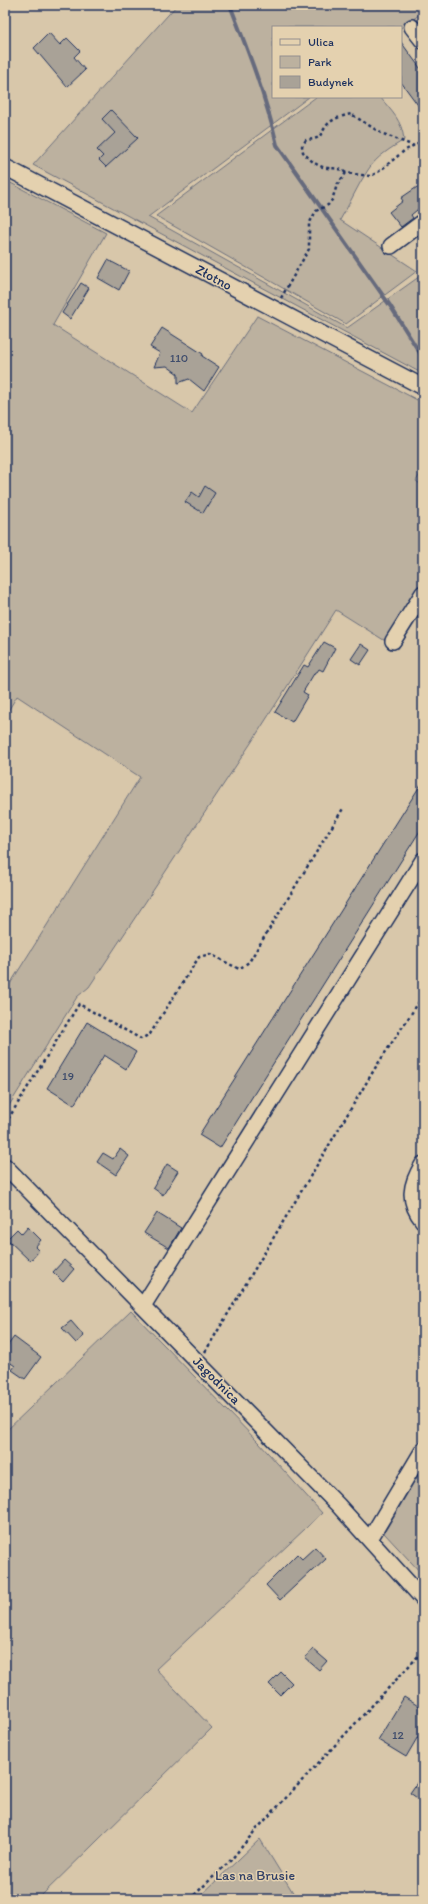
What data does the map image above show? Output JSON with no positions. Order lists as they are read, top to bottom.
{
  "streets": {
    "street": ["Złotno", "Jagodnica"]
  },
  "parks": ["Las na Brusie"],
  "house_numbers": ["110", "19", "12"],
  "legend": ["Ulica", "Park", "Budynek"]
}
